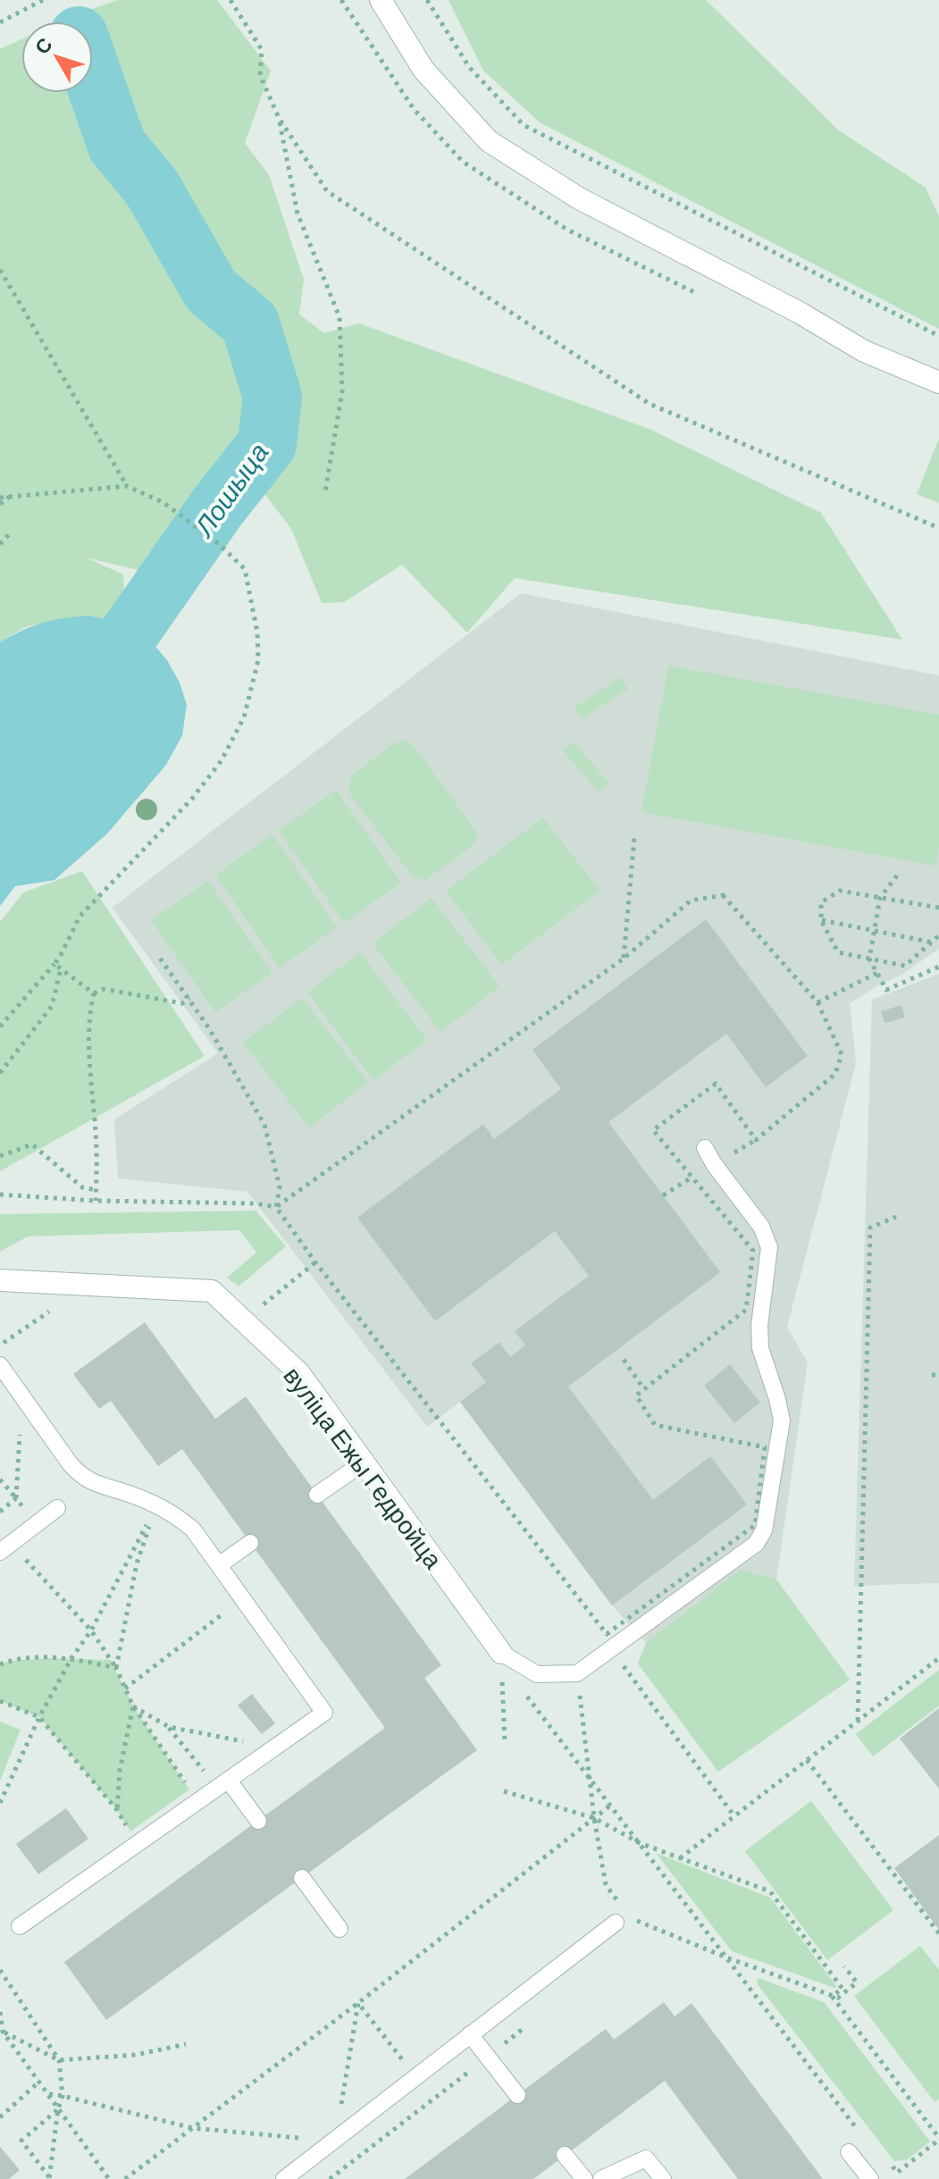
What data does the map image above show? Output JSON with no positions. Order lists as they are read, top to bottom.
{
  "streets": {
    "street": ["вуліца Ежы Гедройца"]
  },
  "water": ["Лошыца"],
  "north": "top left"
}
